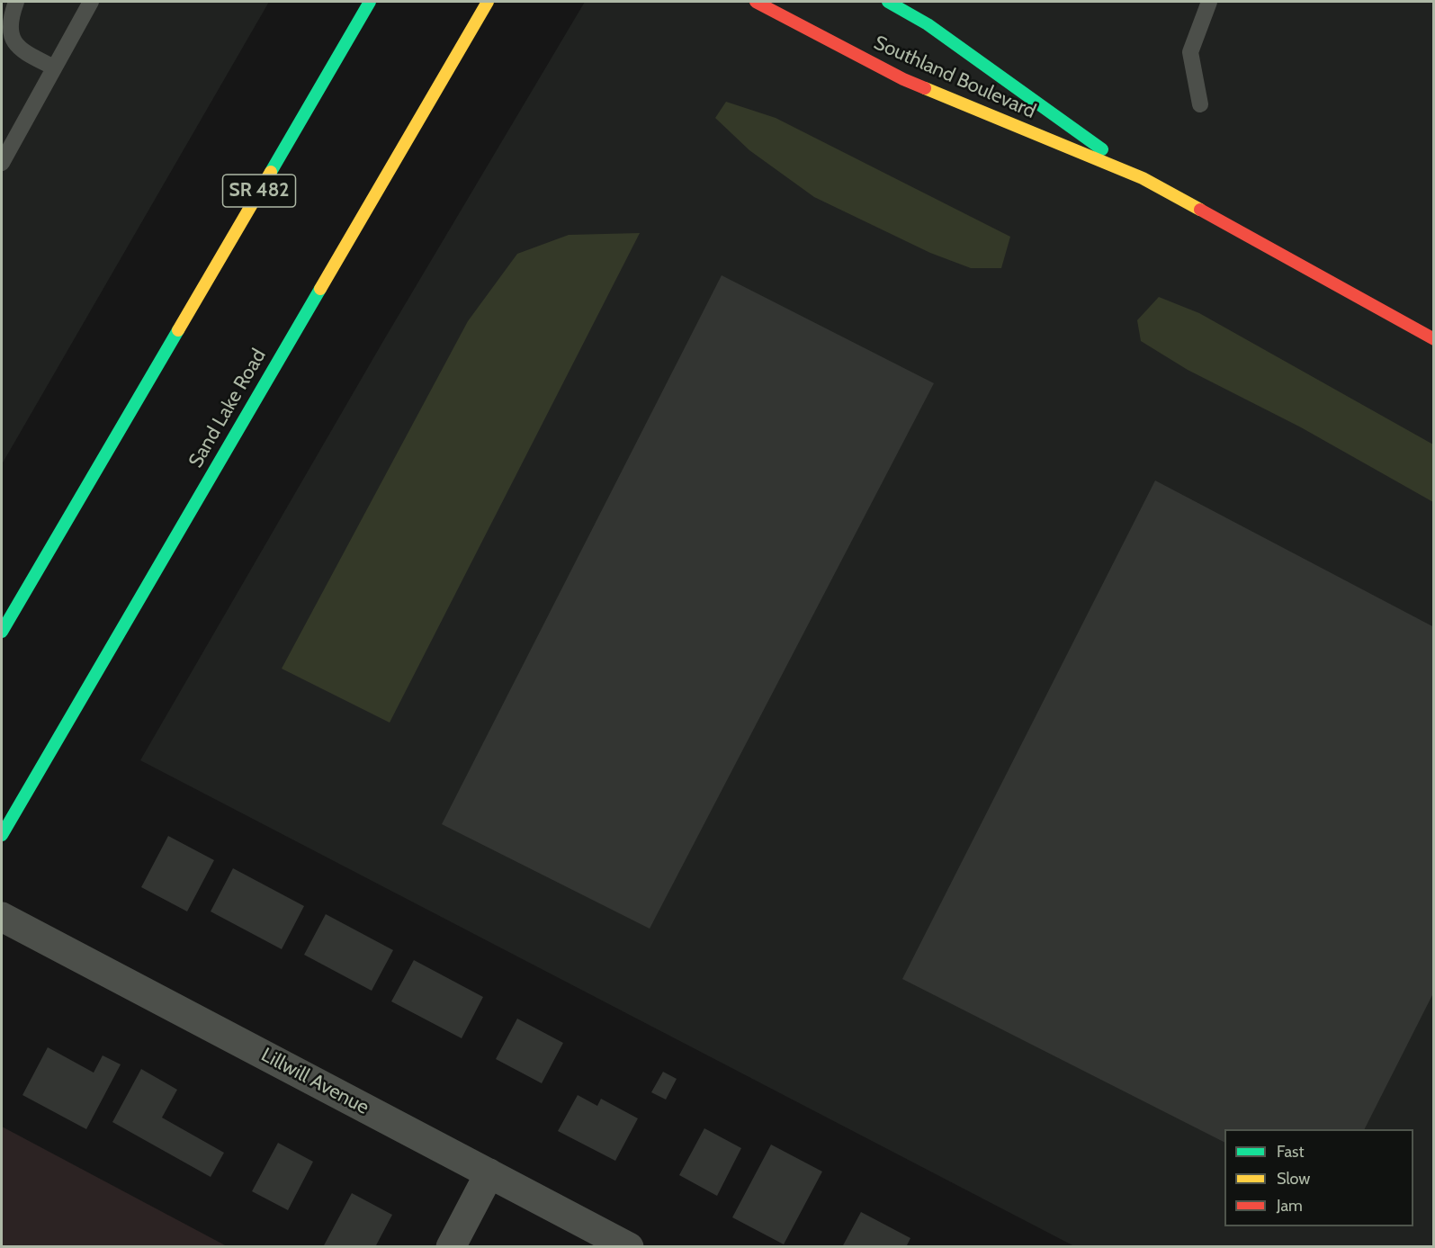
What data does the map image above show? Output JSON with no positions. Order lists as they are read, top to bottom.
{
  "streets": {
    "main road": ["Southland Boulevard", "SR 482", "Sand Lake Road"],
    "street": ["Lillwill Avenue"]
  },
  "legend": ["Fast", "Slow", "Jam"]
}
